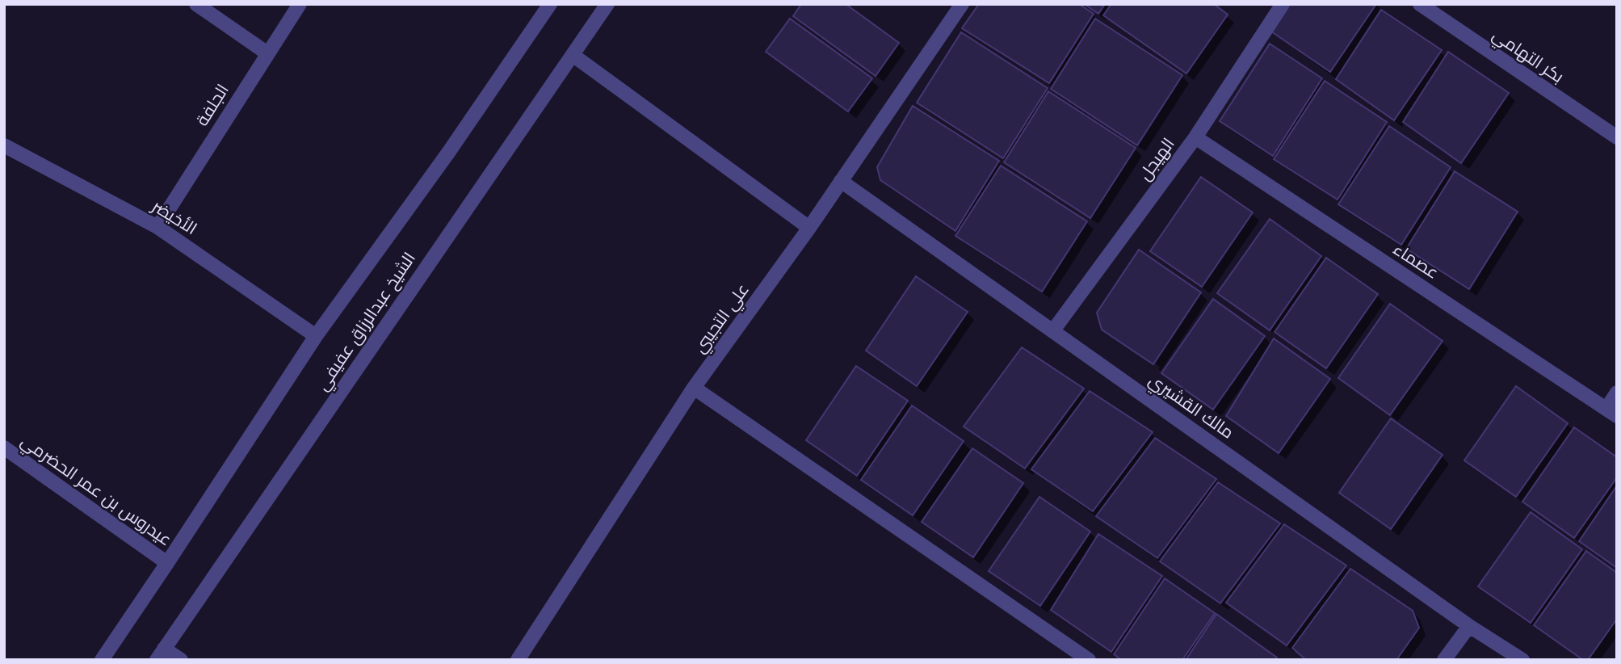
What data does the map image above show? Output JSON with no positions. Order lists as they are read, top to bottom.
{
  "streets": {
    "street": [
      "بكر التهامي",
      "الجلفة",
      "الهيجل",
      "الأخيضر",
      "عصماء",
      "علي التجيبي",
      "الشيخ عبدالرزاق عفيفي",
      "مالك القشيري",
      "عيدروس بن عمر الحضرمي"
    ]
  },
  "crossings": [
    ["الجلفة", "الأخيضر"],
    ["الهيجل", "عصماء"],
    ["الهيجل", "مالك القشيري"],
    ["الأخيضر", "الشيخ عبدالرزاق عفيفي"],
    ["علي التجيبي", "مالك القشيري"],
    ["الشيخ عبدالرزاق عفيفي", "عيدروس بن عمر الحضرمي"]
  ]
}
